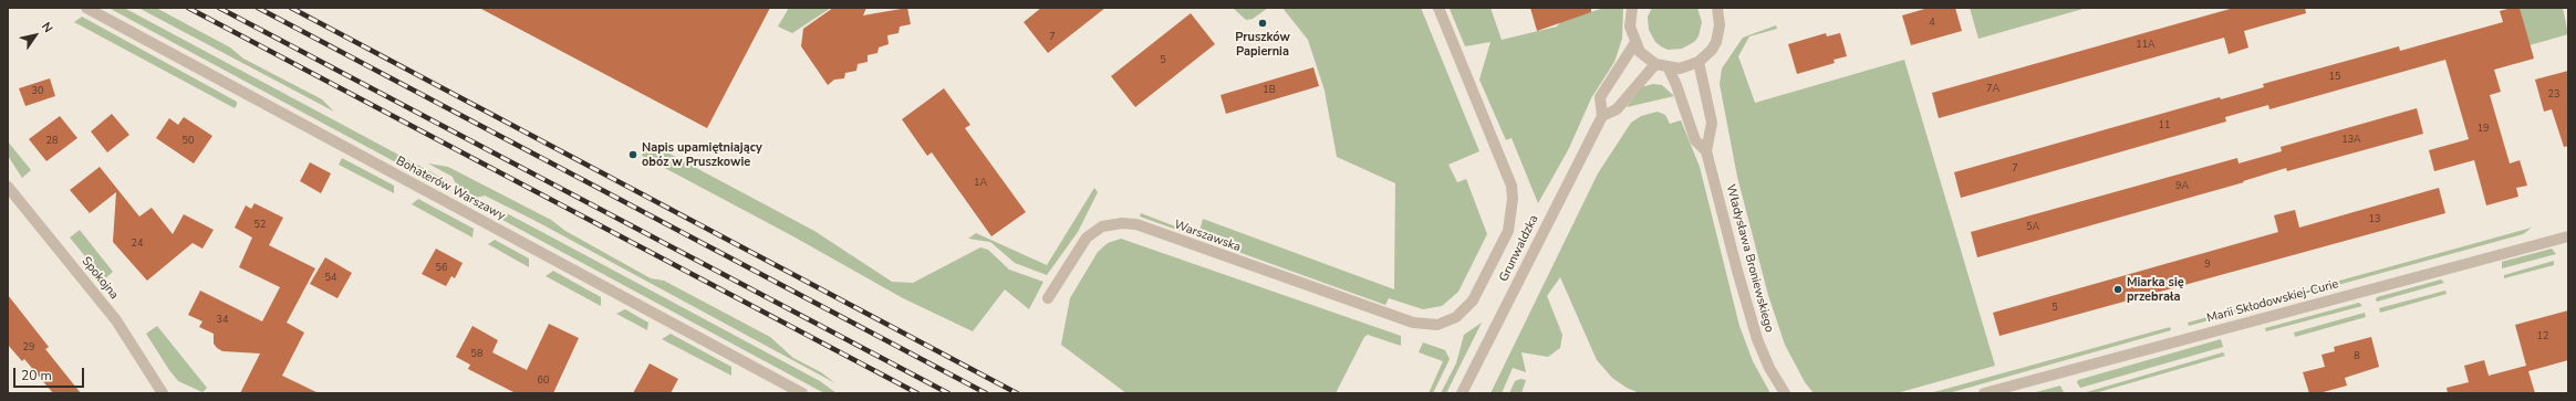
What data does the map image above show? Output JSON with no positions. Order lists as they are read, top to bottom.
{
  "streets": {
    "street": [
      "Bohaterów Warszawy",
      "Warszawska",
      "Grunwaldzka",
      "Władysława Broniewskiego",
      "Spokojna",
      "Marii Skłodowskiej-Curie"
    ]
  },
  "places": ["Pruszków Papiernia", "Napis upamiętniający obóz w Pruszkowie", "Miarka się przebrała"],
  "house_numbers": [
    "4",
    "7",
    "11A",
    "5",
    "15",
    "7A",
    "1B",
    "30",
    "23",
    "11",
    "19",
    "13A",
    "28",
    "50",
    "7",
    "1A",
    "9A",
    "13",
    "52",
    "5A",
    "24",
    "9",
    "56",
    "54",
    "5",
    "34",
    "12",
    "29",
    "58",
    "8",
    "60"
  ],
  "scale_bar": "20 m",
  "north": "top right"
}
